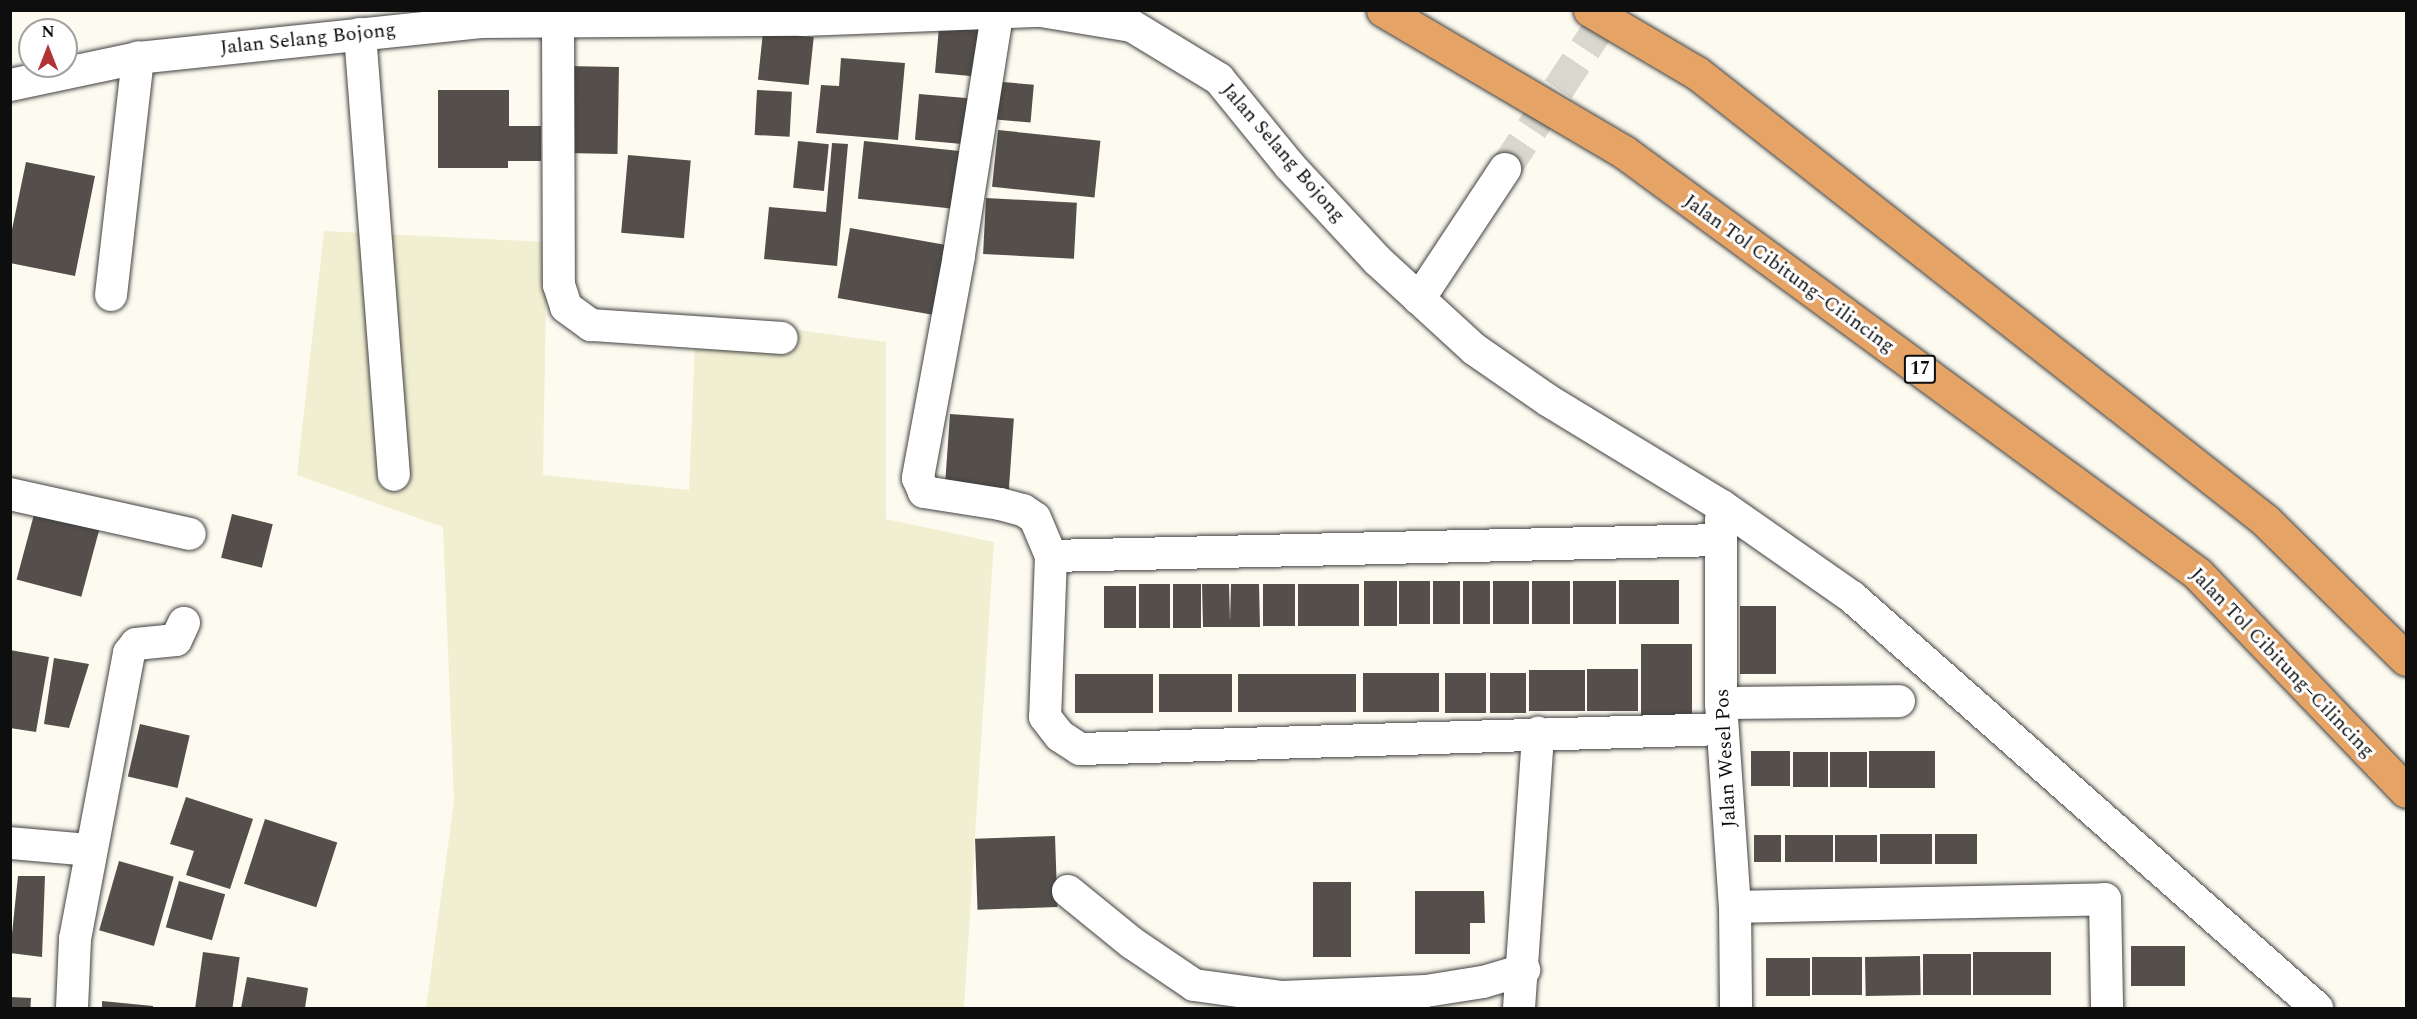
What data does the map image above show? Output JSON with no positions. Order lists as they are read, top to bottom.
{
  "streets": {
    "highway": ["Jalan Tol Cibitung–Cilincing", "17"],
    "street": ["Jalan Selang Bojong", "Jalan Wesel Pos"]
  },
  "crossings": [
    ["Jalan Selang Bojong", "Jalan Wesel Pos"]
  ],
  "north": "top"
}
